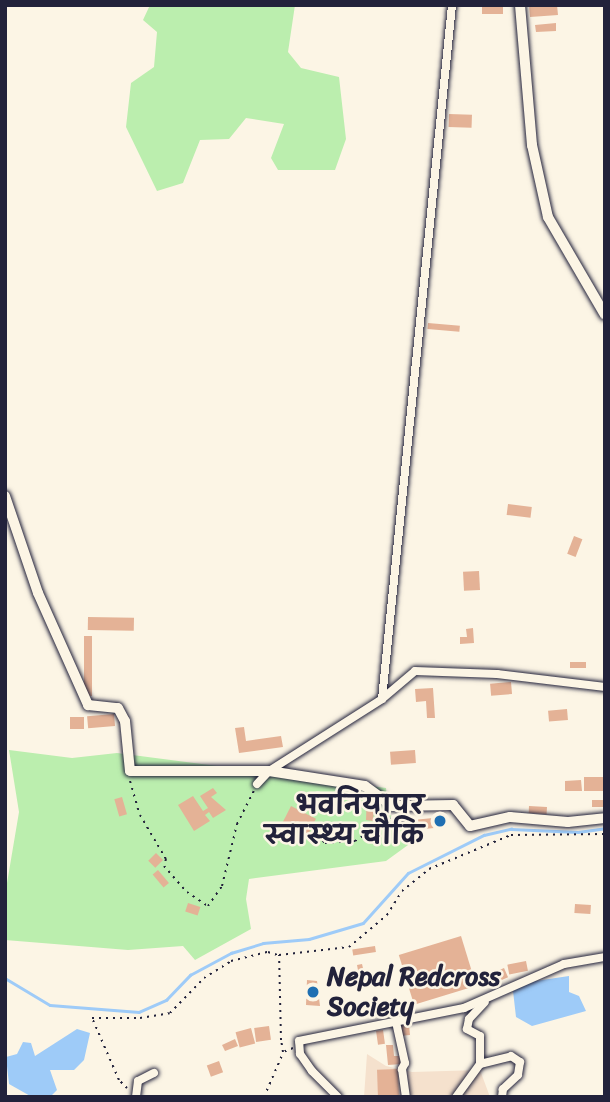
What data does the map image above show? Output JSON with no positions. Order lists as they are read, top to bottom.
{
  "places": ["भवनियापुर स्वास्थ्य चाैकि", "Nepal Redcross Society"]
}
